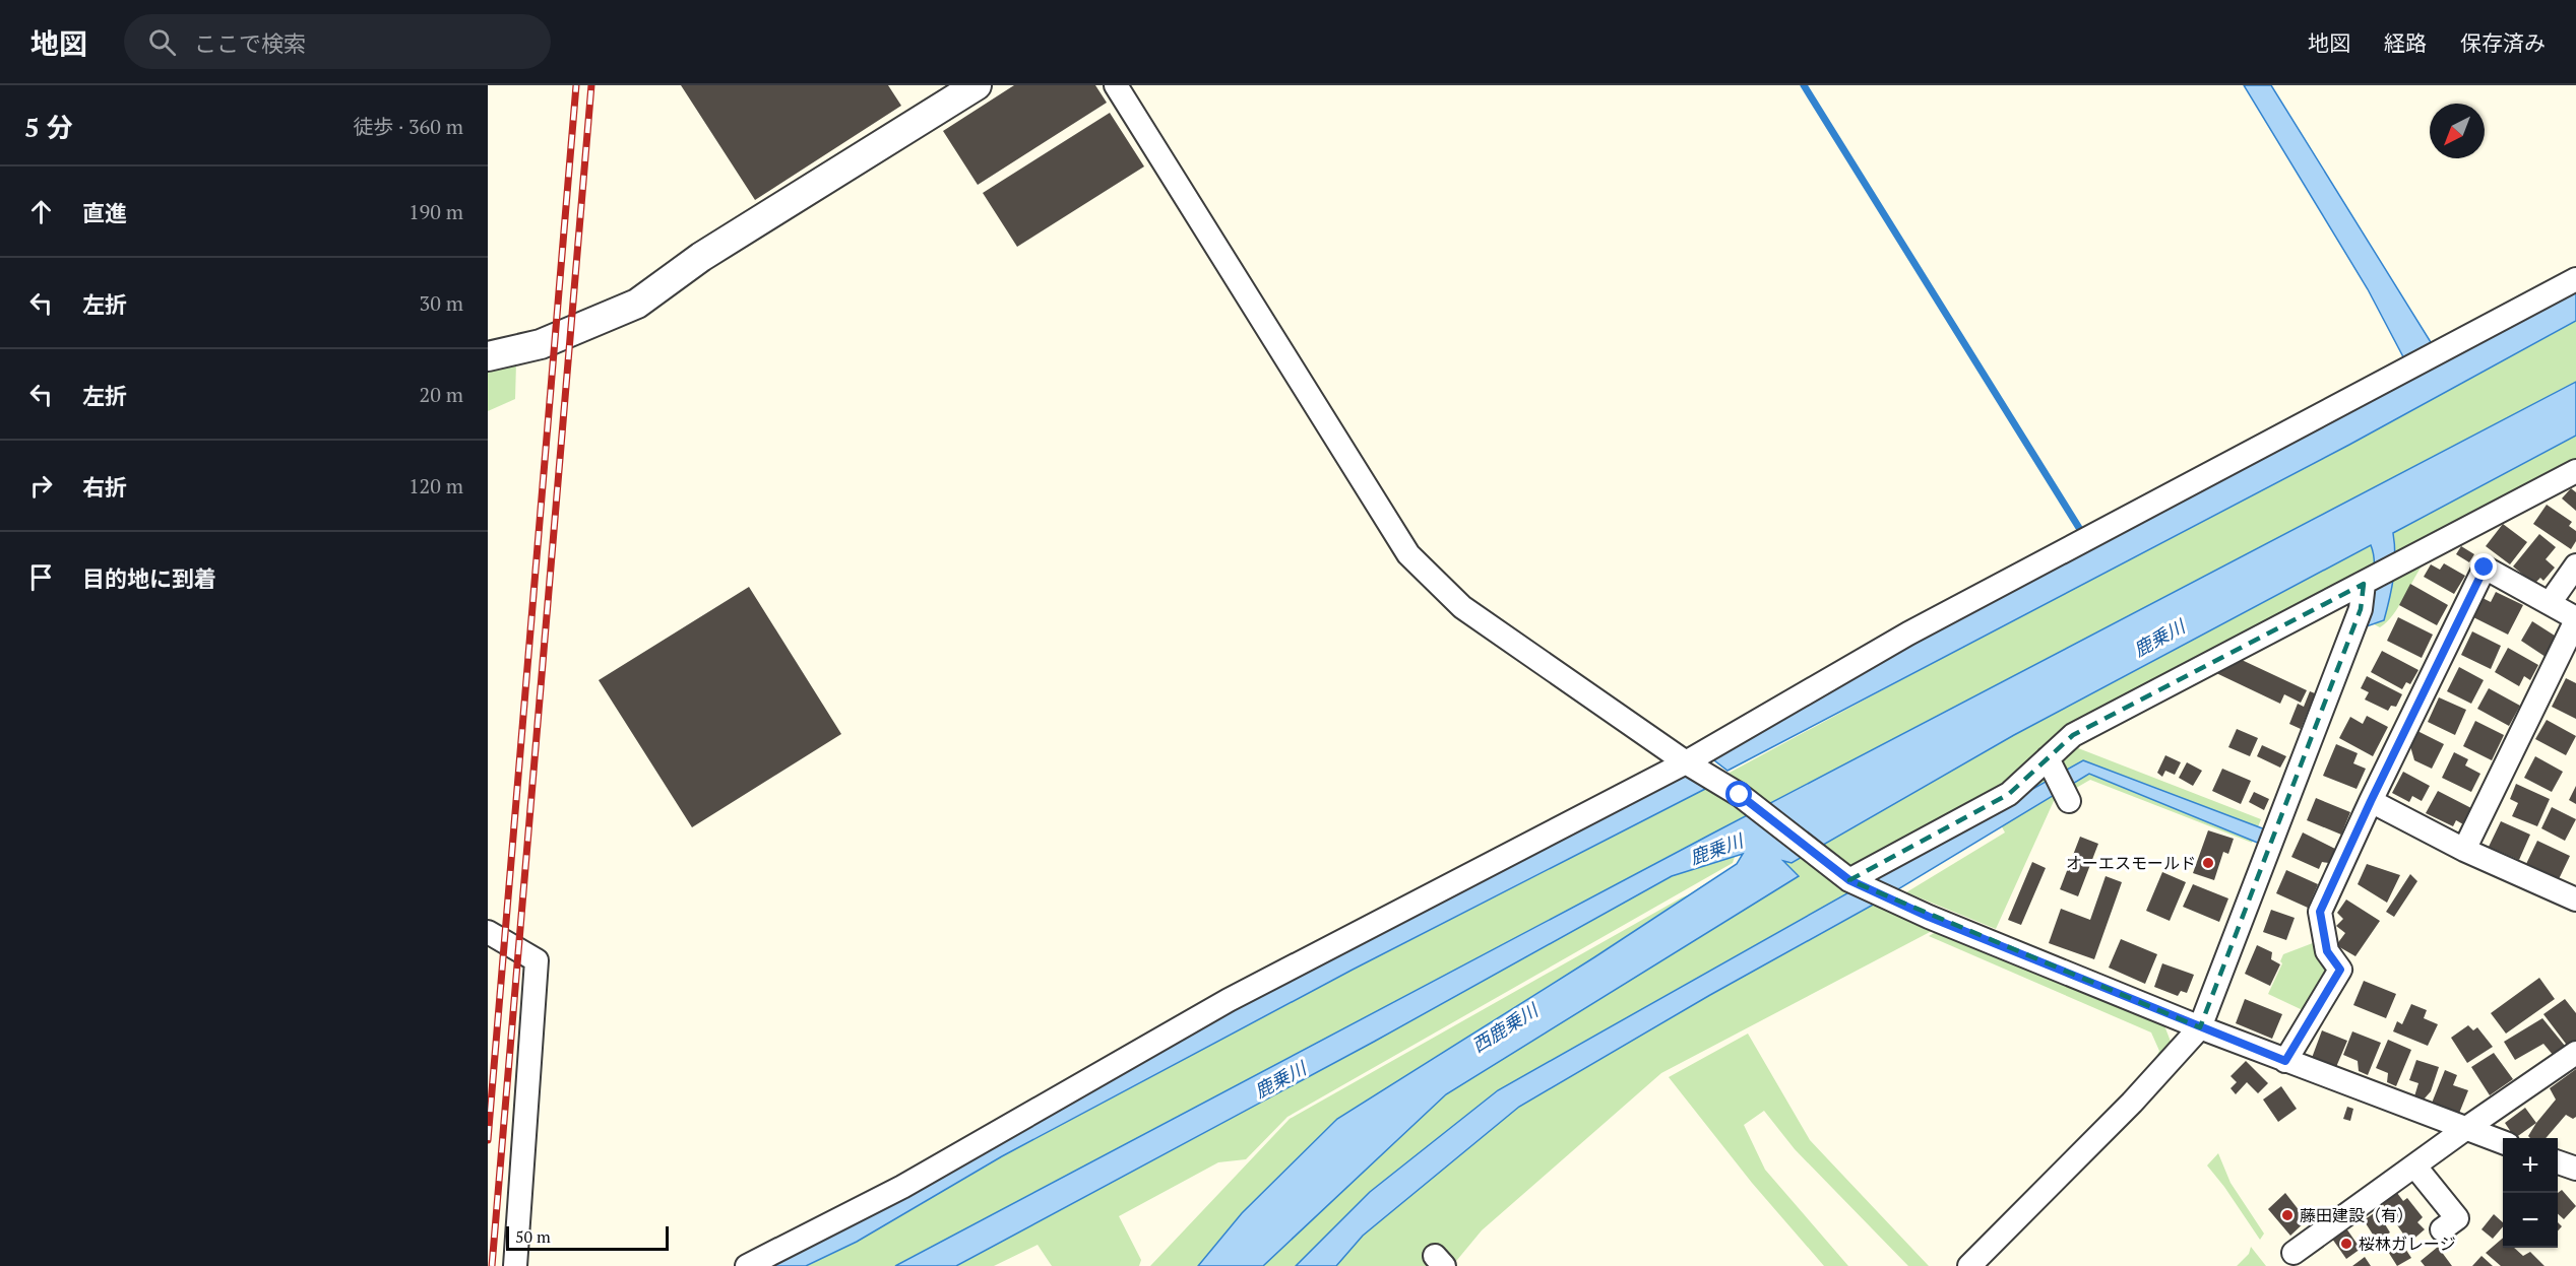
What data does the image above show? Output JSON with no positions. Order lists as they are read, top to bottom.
{
  "water": ["鹿乗川", "西鹿乗川"],
  "places": ["オーエスモールド", "藤田建設（有）", "桜林ガレージ"],
  "scale_bar": "50 m",
  "north": "bottom left",
  "page": {
    "header": "地図",
    "search": "ここで検索",
    "nav": ["地図", "経路", "保存済み"],
    "heading": ["5 分", "徒歩 · 360 m"],
    "list": [
      ["直進", "190 m"],
      ["左折", "30 m"],
      ["左折", "20 m"],
      ["右折", "120 m"],
      "目的地に到着"
    ],
    "map_buttons": ["+", "−"],
    "scale": "50 m"
  }
}
